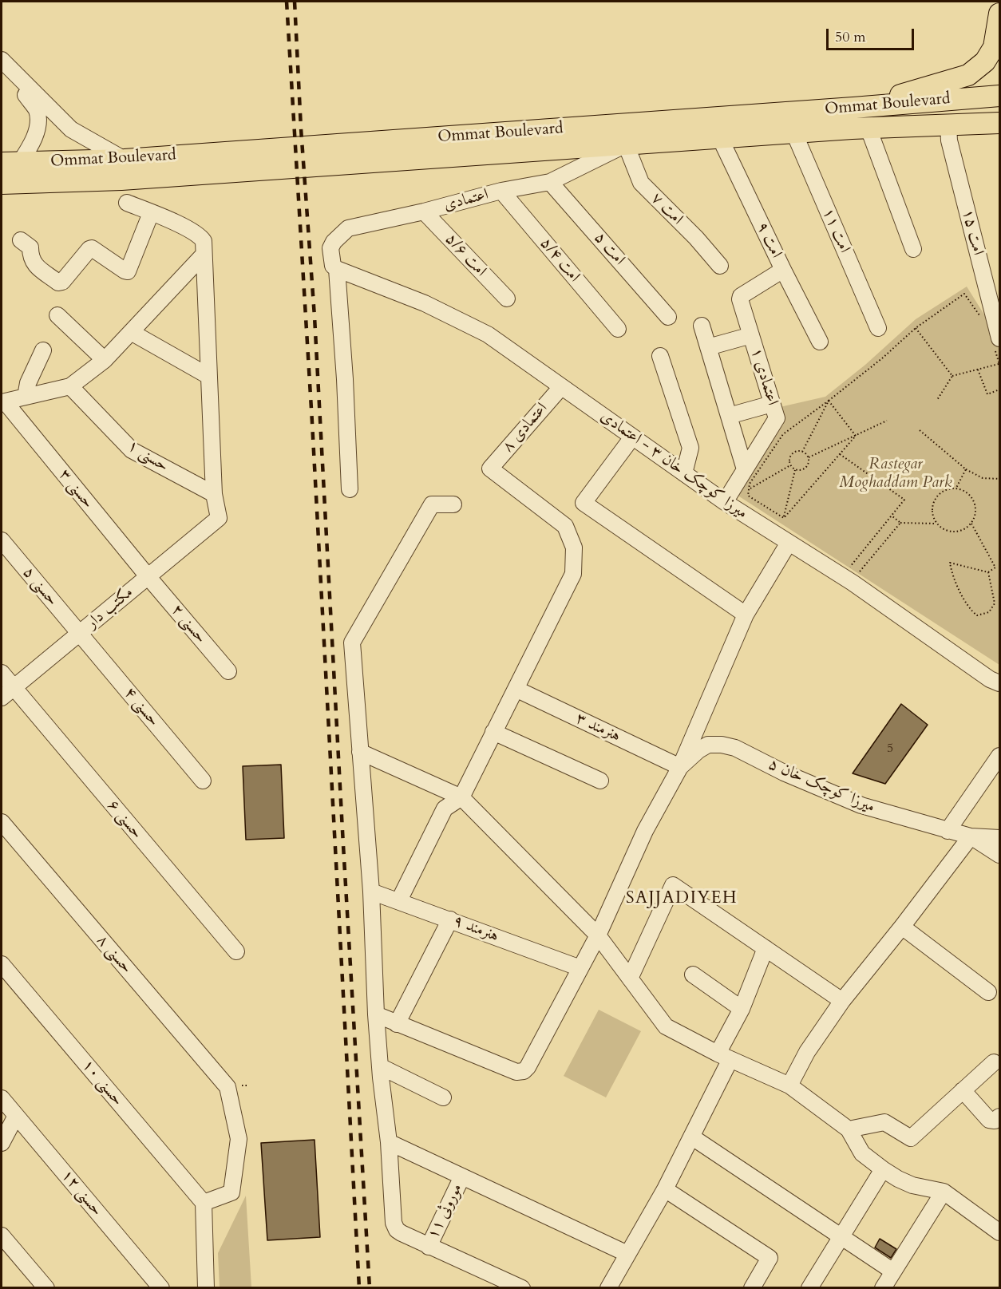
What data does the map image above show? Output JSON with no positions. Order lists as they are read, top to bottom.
{
  "streets": {
    "main road": ["Ommat Boulevard"],
    "street": [
      "اعتمادی",
      "امت ۷",
      "امت ۱۱",
      "امت ۱۵",
      "امت ۹",
      "امت ۵",
      "امت ۵/۶",
      "امت ۵/۴",
      "اعتمادی ۱",
      "اعتمادی ۸",
      "حسنی ۱",
      "میرزا کوچک خان ۳ - اعتمادی",
      "حسنی ۳",
      "حسنی ۵",
      "مکتب دار",
      "حسنی ۲",
      "حسنی ۴",
      "هنرمند ۳",
      "میرزا کوچک خان ۵",
      "حسنی ۶",
      "هنرمند ۹",
      "حسنی ۸",
      "حسنی ۱۰",
      "حسنی ۱۲",
      "موروثی ۱۱"
    ]
  },
  "crossings": [
    ["Ommat Boulevard", "اعتمادی"],
    ["Ommat Boulevard", "امت ۷"],
    ["Ommat Boulevard", "امت ۱۱"],
    ["Ommat Boulevard", "امت ۱۵"],
    ["Ommat Boulevard", "امت ۹"],
    ["اعتمادی", "امت ۷"],
    ["اعتمادی", "امت ۵"],
    ["اعتمادی", "امت ۵/۶"],
    ["اعتمادی", "امت ۵/۴"],
    ["اعتمادی", "میرزا کوچک خان ۳ - اعتمادی"],
    ["امت ۹", "اعتمادی ۱"],
    ["اعتمادی ۱", "میرزا کوچک خان ۳ - اعتمادی"],
    ["اعتمادی ۸", "میرزا کوچک خان ۳ - اعتمادی"],
    ["اعتمادی ۸", "هنرمند ۳"],
    ["حسنی ۱", "مکتب دار"],
    ["حسنی ۳", "مکتب دار"],
    ["حسنی ۳", "حسنی ۲"],
    ["حسنی ۵", "مکتب دار"],
    ["حسنی ۵", "حسنی ۴"],
    ["مکتب دار", "حسنی ۲"],
    ["مکتب دار", "حسنی ۴"],
    ["مکتب دار", "حسنی ۶"],
    ["هنرمند ۳", "میرزا کوچک خان ۵"],
    ["حسنی ۸", "حسنی ۱۰"]
  ],
  "districts": ["SAJJADIYEH"],
  "parks": ["Rastegar Moghaddam Park"],
  "house_numbers": ["5"],
  "scale_bar": "50 m"
}
